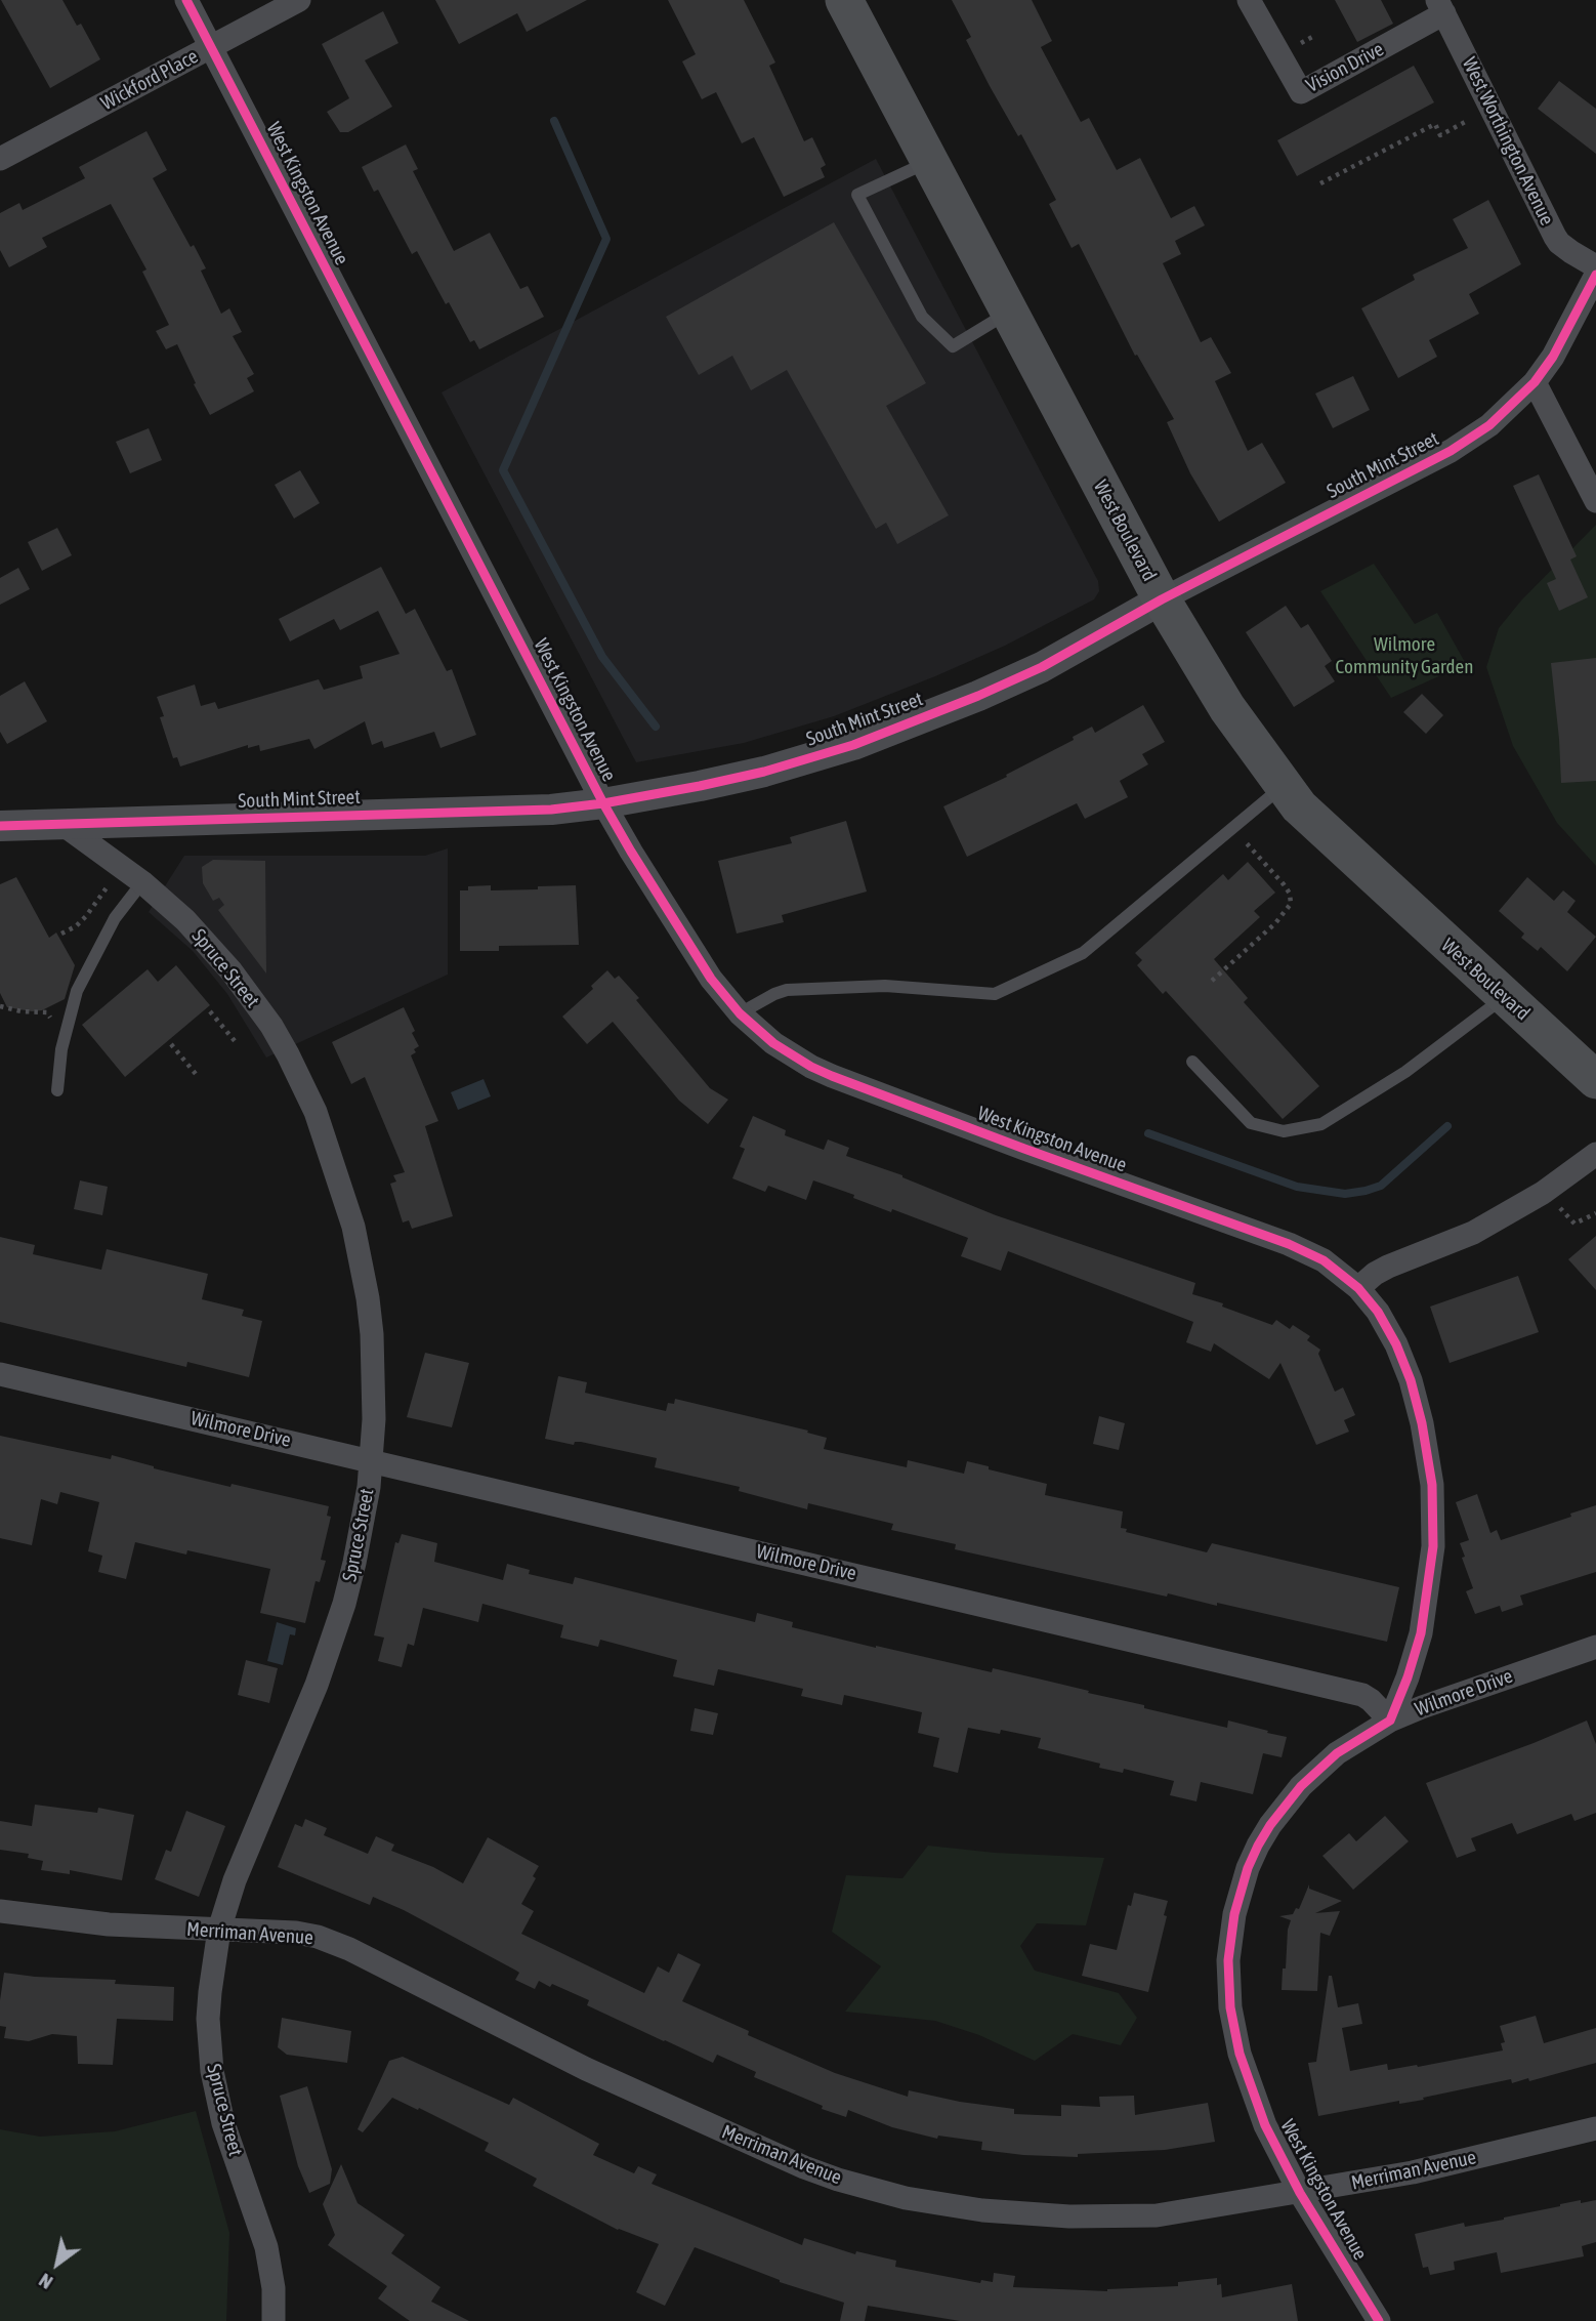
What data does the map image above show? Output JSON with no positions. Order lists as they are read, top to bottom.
{
  "streets": {
    "main road": ["West Boulevard"],
    "street": [
      "Vision Drive",
      "Wickford Place",
      "West Worthington Avenue",
      "West Kingston Avenue",
      "South Mint Street",
      "Spruce Street",
      "Wilmore Drive",
      "Merriman Avenue"
    ]
  },
  "crossings": [
    ["Vision Drive", "West Worthington Avenue"],
    ["Wickford Place", "West Kingston Avenue"],
    ["West Kingston Avenue", "South Mint Street"],
    ["West Kingston Avenue", "Wilmore Drive"],
    ["West Kingston Avenue", "Merriman Avenue"],
    ["South Mint Street", "West Boulevard"],
    ["South Mint Street", "Spruce Street"],
    ["Spruce Street", "Wilmore Drive"],
    ["Spruce Street", "Merriman Avenue"]
  ],
  "parks": ["Wilmore Community Garden"],
  "north": "bottom left"
}
